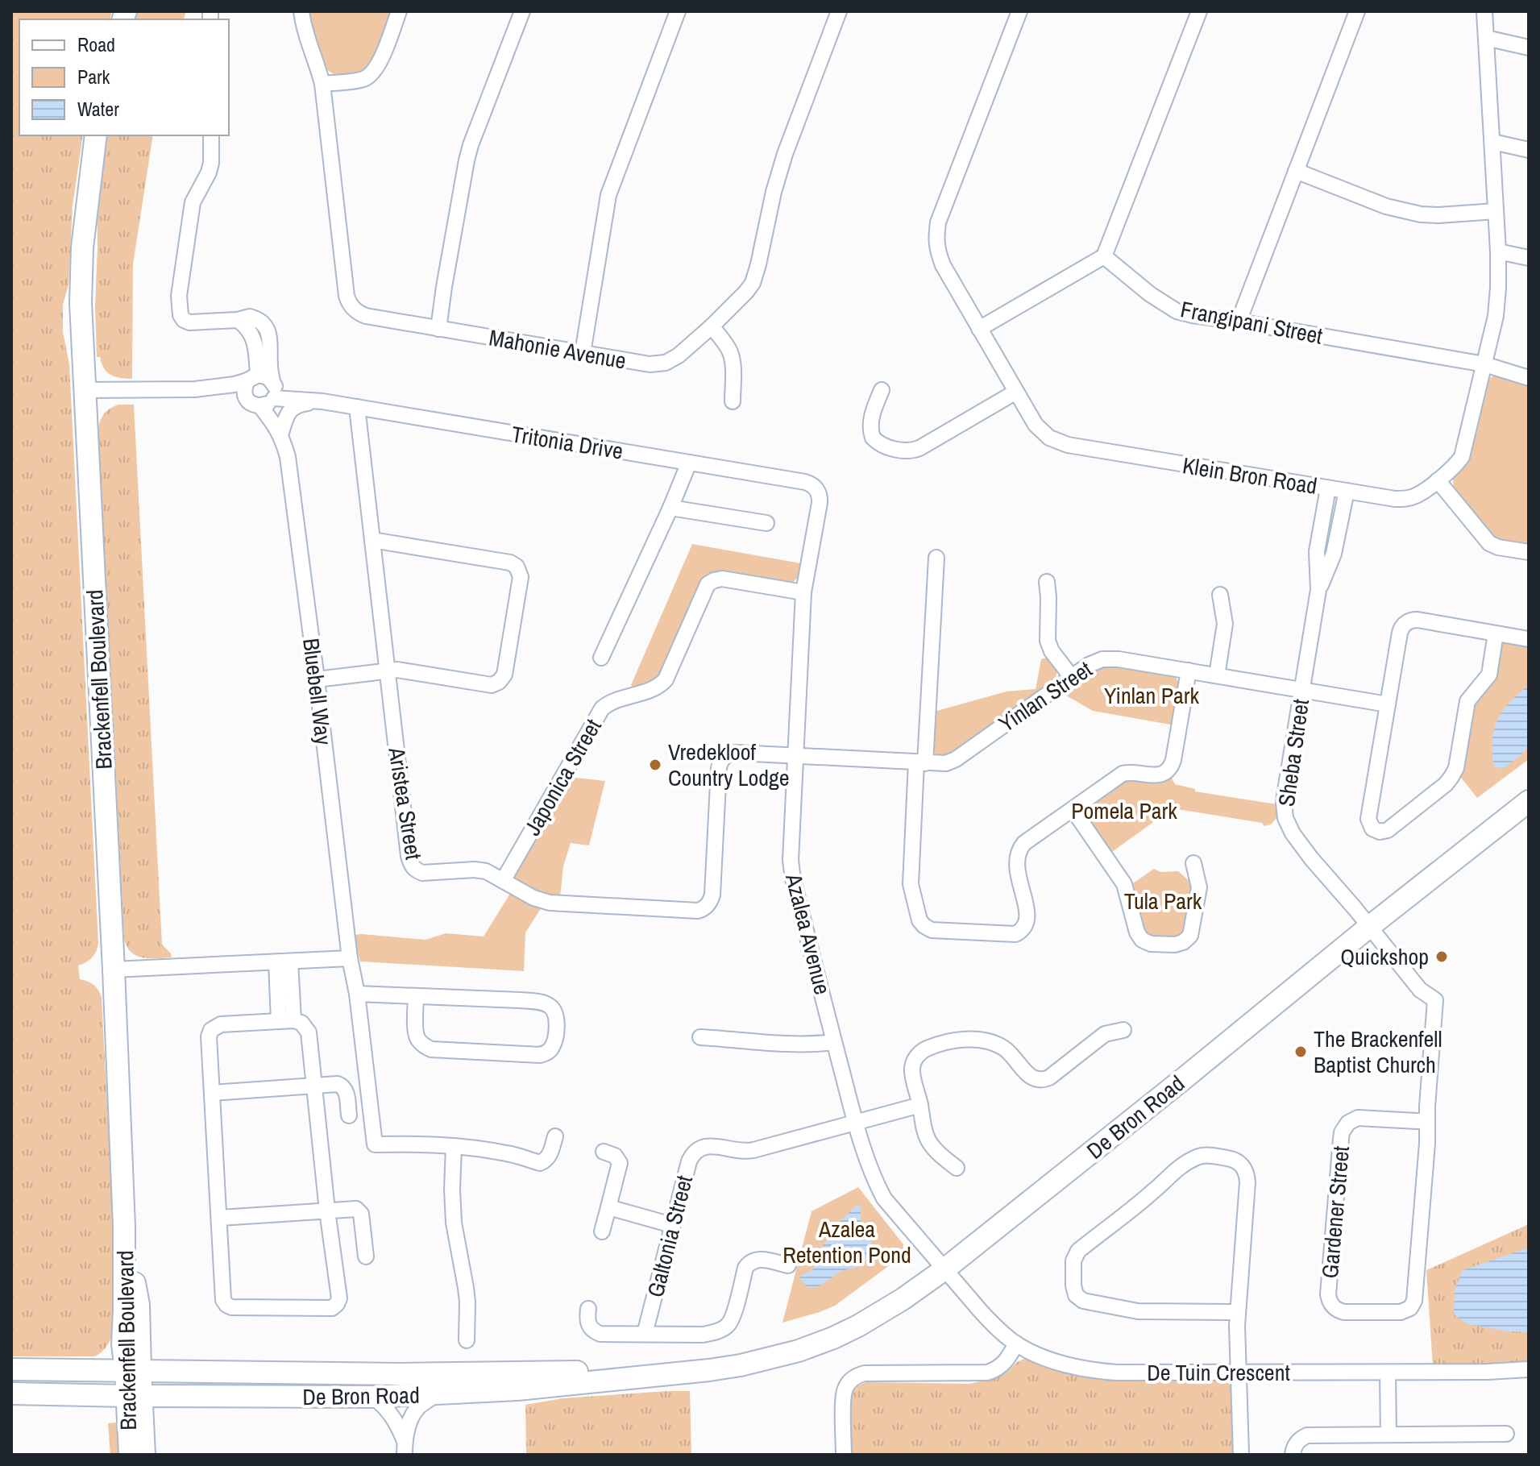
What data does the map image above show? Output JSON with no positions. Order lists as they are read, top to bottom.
{
  "streets": {
    "street": [
      "Frangipani Street",
      "Mahonie Avenue",
      "Tritonia Drive",
      "Klein Bron Road",
      "Brackenfell Boulevard",
      "Bluebell Way",
      "Yinlan Street",
      "Sheba Street",
      "Japonica Street",
      "Aristea Street",
      "Azalea Avenue",
      "De Bron Road",
      "Gardener Street",
      "Galtonia Street",
      "De Tuin Crescent"
    ]
  },
  "crossings": [
    ["Frangipani Street", "Klein Bron Road"],
    ["Tritonia Drive", "Aristea Street"],
    ["Tritonia Drive", "Azalea Avenue"],
    ["Klein Bron Road", "Sheba Street"],
    ["Brackenfell Boulevard", "De Bron Road"],
    ["Yinlan Street", "Sheba Street"],
    ["Yinlan Street", "Aristea Street"],
    ["Yinlan Street", "Azalea Avenue"],
    ["Sheba Street", "De Bron Road"],
    ["Sheba Street", "Gardener Street"],
    ["Japonica Street", "Aristea Street"],
    ["Japonica Street", "Azalea Avenue"],
    ["Aristea Street", "Azalea Avenue"],
    ["Azalea Avenue", "De Bron Road"],
    ["Azalea Avenue", "Galtonia Street"],
    ["Azalea Avenue", "De Tuin Crescent"],
    ["De Bron Road", "Gardener Street"],
    ["De Bron Road", "De Tuin Crescent"]
  ],
  "parks": [
    "Yinlan Park",
    "Pomela Park",
    "Tula Park",
    "Azalea Retention Pond"
  ],
  "places": ["Vredekloof Country Lodge", "Quickshop", "The Brackenfell Baptist Church"],
  "legend": ["Road", "Park", "Water"]
}
